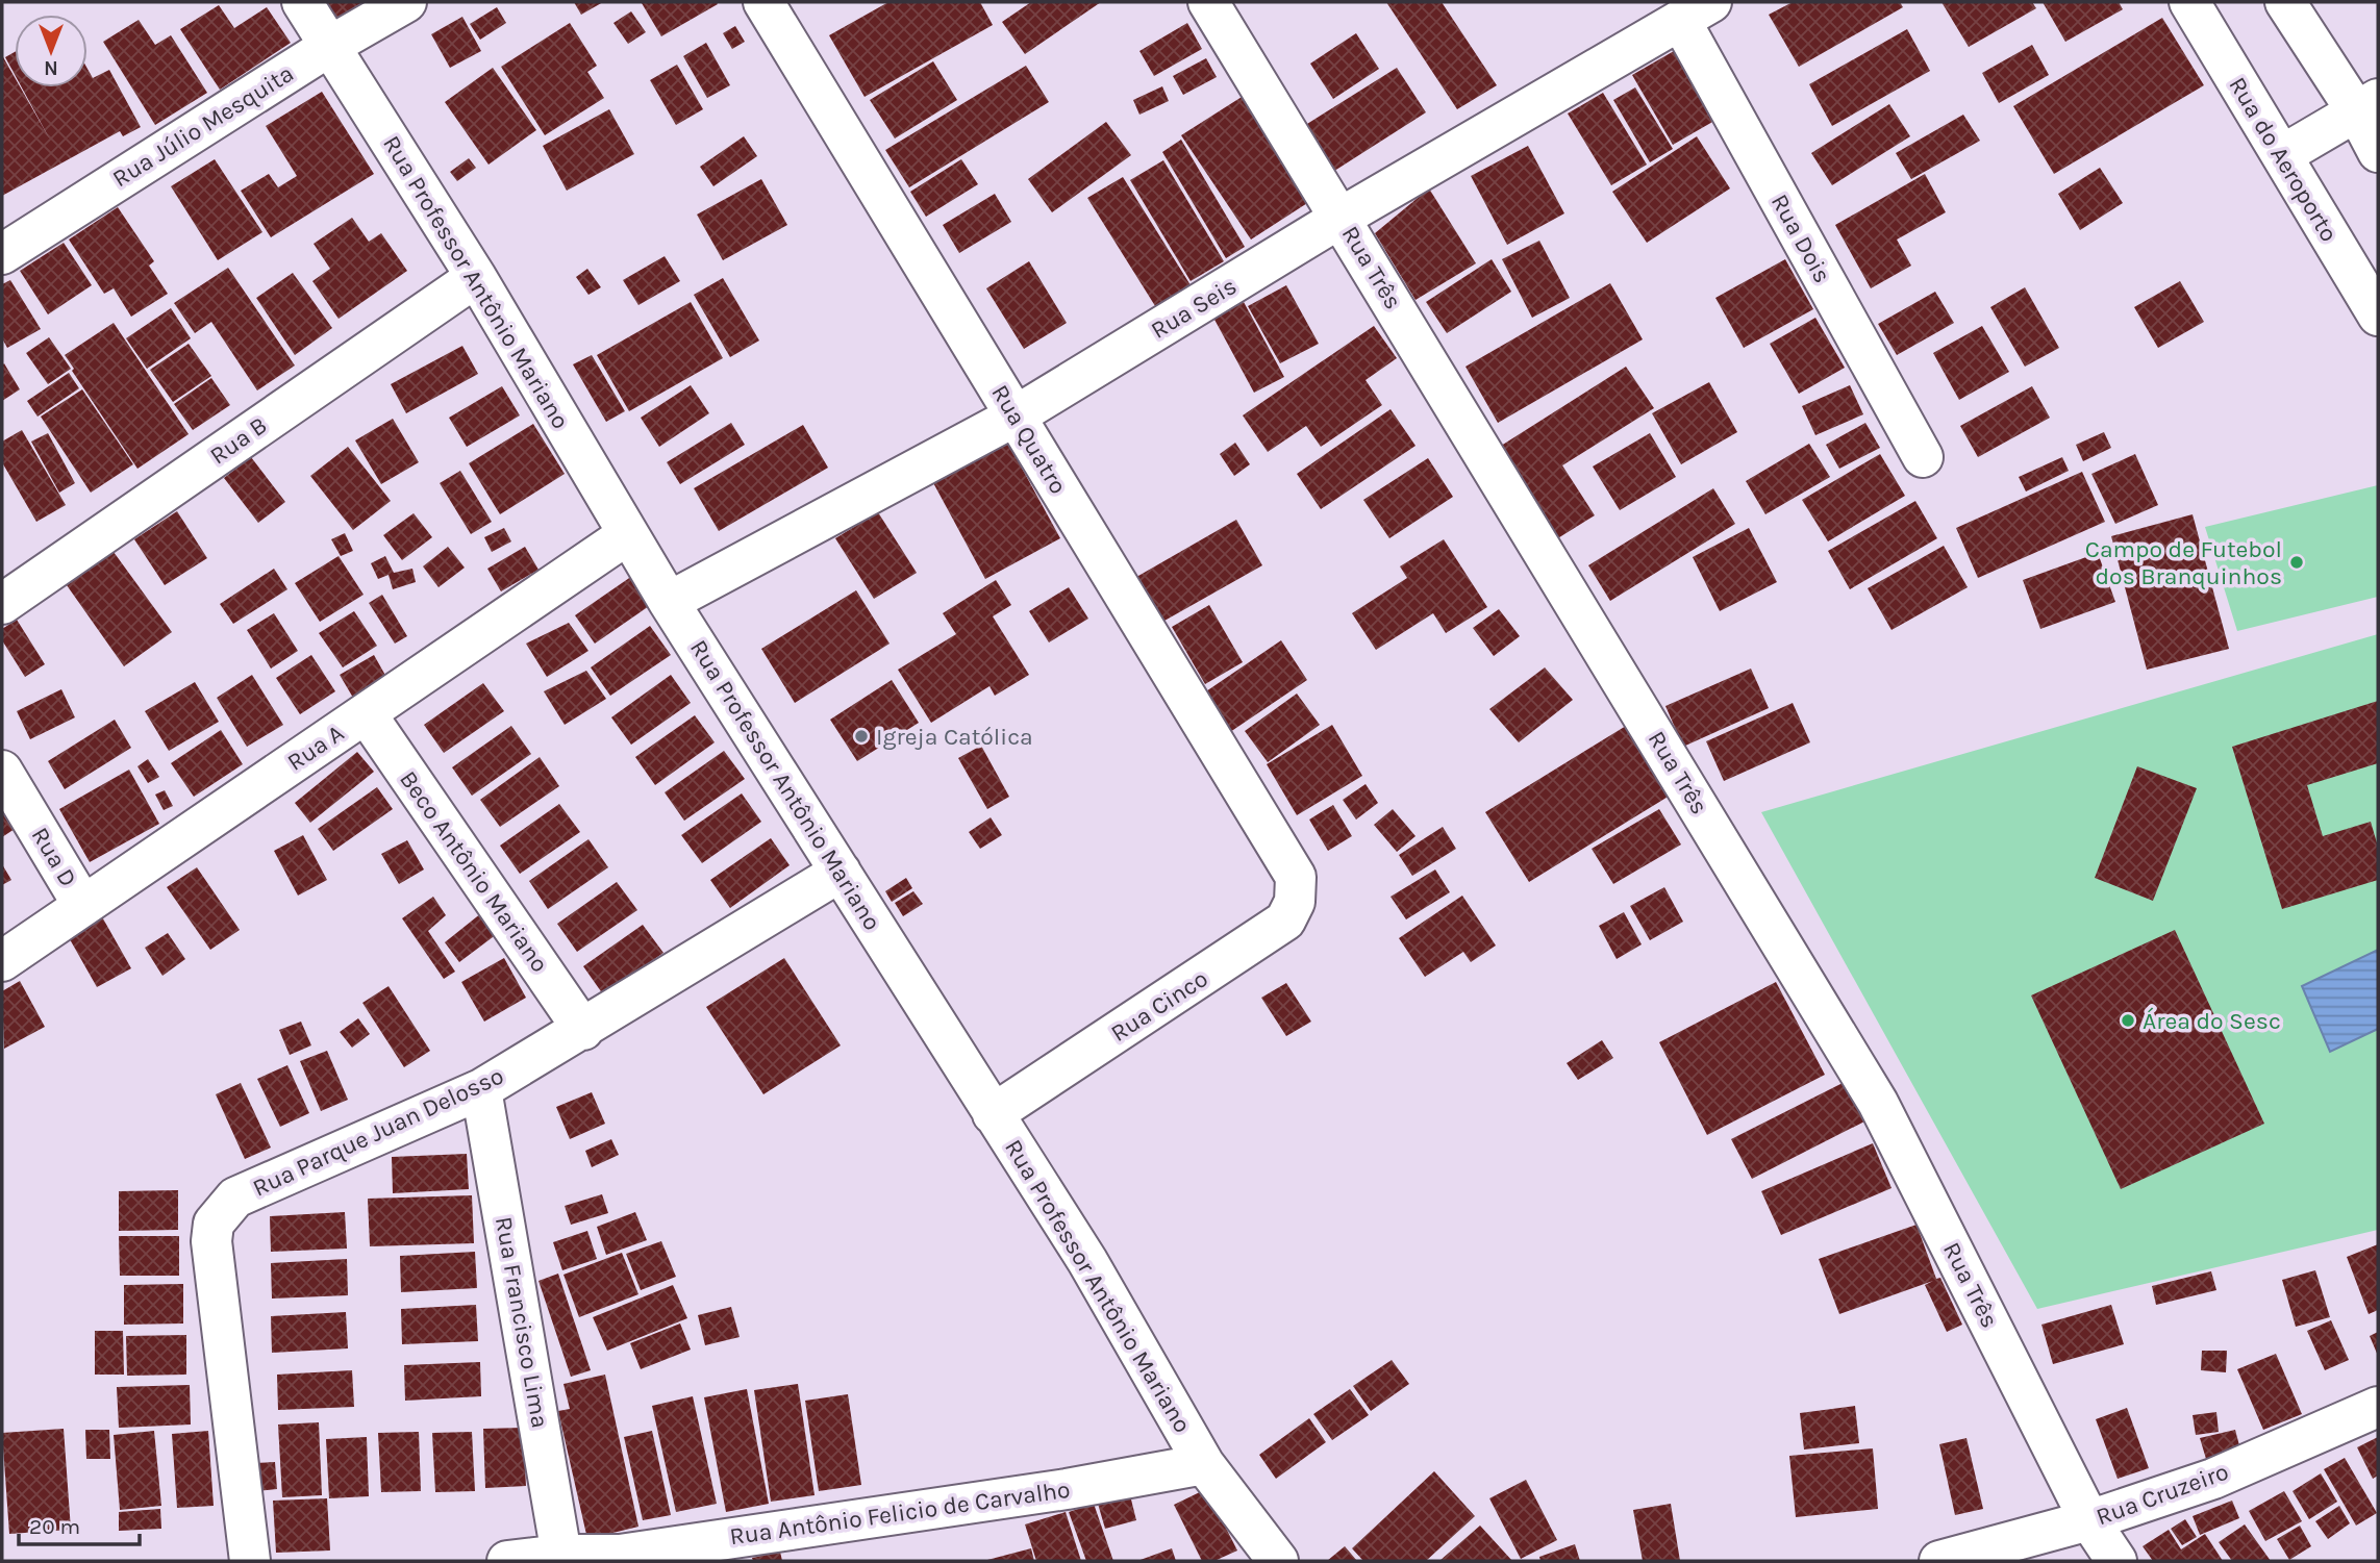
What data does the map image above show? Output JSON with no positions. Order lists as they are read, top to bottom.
{
  "streets": {
    "street": [
      "Rua Júlio Mesquita",
      "Rua do Aeroporto",
      "Rua Dois",
      "Rua Três",
      "Rua Professor Antônio Mariano",
      "Rua Seis",
      "Rua Quatro",
      "Rua B",
      "Rua A",
      "Rua D",
      "Beco Antônio Mariano",
      "Rua Cinco",
      "Rua Parque Juan Delosso",
      "Rua Francisco Lima",
      "Rua Cruzeiro",
      "Rua Antônio Felicio de Carvalho"
    ]
  },
  "crossings": [
    ["Rua Júlio Mesquita", "Rua Professor Antônio Mariano"],
    ["Rua Dois", "Rua Seis"],
    ["Rua Três", "Rua Seis"],
    ["Rua Três", "Rua Cruzeiro"],
    ["Rua Professor Antônio Mariano", "Rua Seis"],
    ["Rua Professor Antônio Mariano", "Rua B"],
    ["Rua Professor Antônio Mariano", "Rua A"],
    ["Rua Professor Antônio Mariano", "Rua Cinco"],
    ["Rua Professor Antônio Mariano", "Rua Parque Juan Delosso"],
    ["Rua Professor Antônio Mariano", "Rua Antônio Felicio de Carvalho"],
    ["Rua Seis", "Rua Quatro"],
    ["Rua Quatro", "Rua Cinco"],
    ["Rua A", "Rua D"],
    ["Rua A", "Beco Antônio Mariano"],
    ["Beco Antônio Mariano", "Rua Parque Juan Delosso"],
    ["Rua Parque Juan Delosso", "Rua Francisco Lima"],
    ["Rua Francisco Lima", "Rua Antônio Felicio de Carvalho"]
  ],
  "places": ["Campo de Futebol dos Branquinhos", "Igreja Católica", "Área do Sesc"],
  "scale_bar": "20 m",
  "north": "bottom"
}
